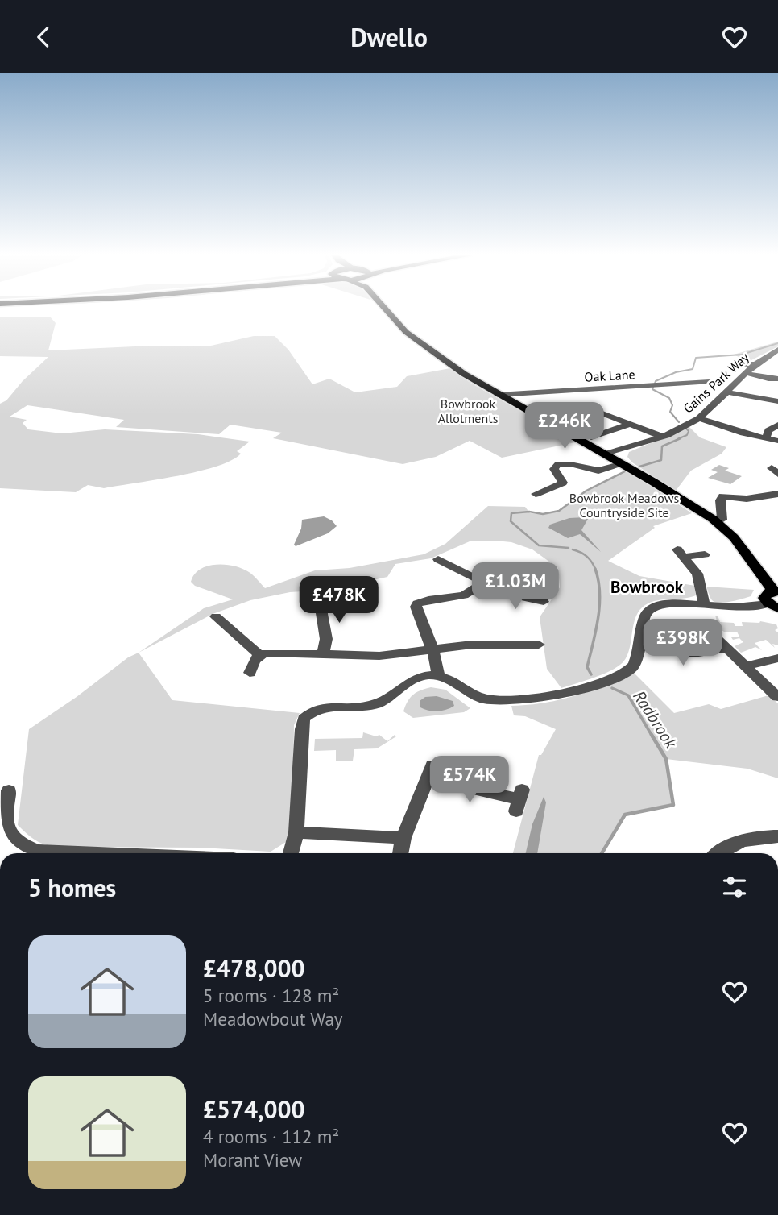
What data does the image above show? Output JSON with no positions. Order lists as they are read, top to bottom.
{
  "streets": {
    "street": ["Oak Lane", "Gains Park Way"]
  },
  "districts": ["Bowbrook"],
  "water": ["Radbrook"],
  "parks": ["Bowbrook Allotments", "Bowbrook Meadows Countryside Site"],
  "page": {
    "header": "Dwello",
    "price": [
      "£246K",
      "£1.03M",
      "£478K",
      "£398K",
      "£574K"
    ],
    "heading": "5 homes",
    "list": [
      {
        "name": "£478,000",
        "note": "5 rooms · 128 m² · Meadowbout Way"
      },
      {
        "name": "£574,000",
        "note": "4 rooms · 112 m² · Morant View"
      }
    ]
  }
}
